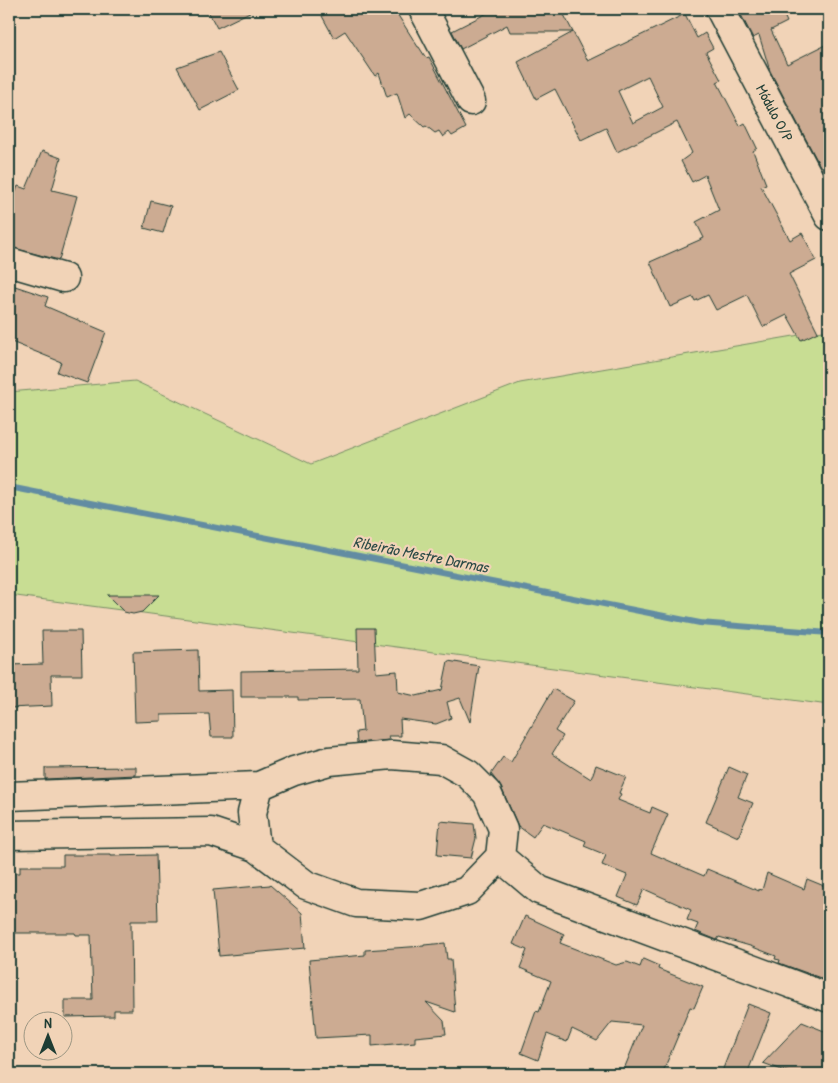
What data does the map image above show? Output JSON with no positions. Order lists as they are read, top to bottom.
{
  "streets": {
    "street": ["Módulo O/P"]
  },
  "water": ["Ribeirão Mestre Darmas"],
  "north": "top"
}
